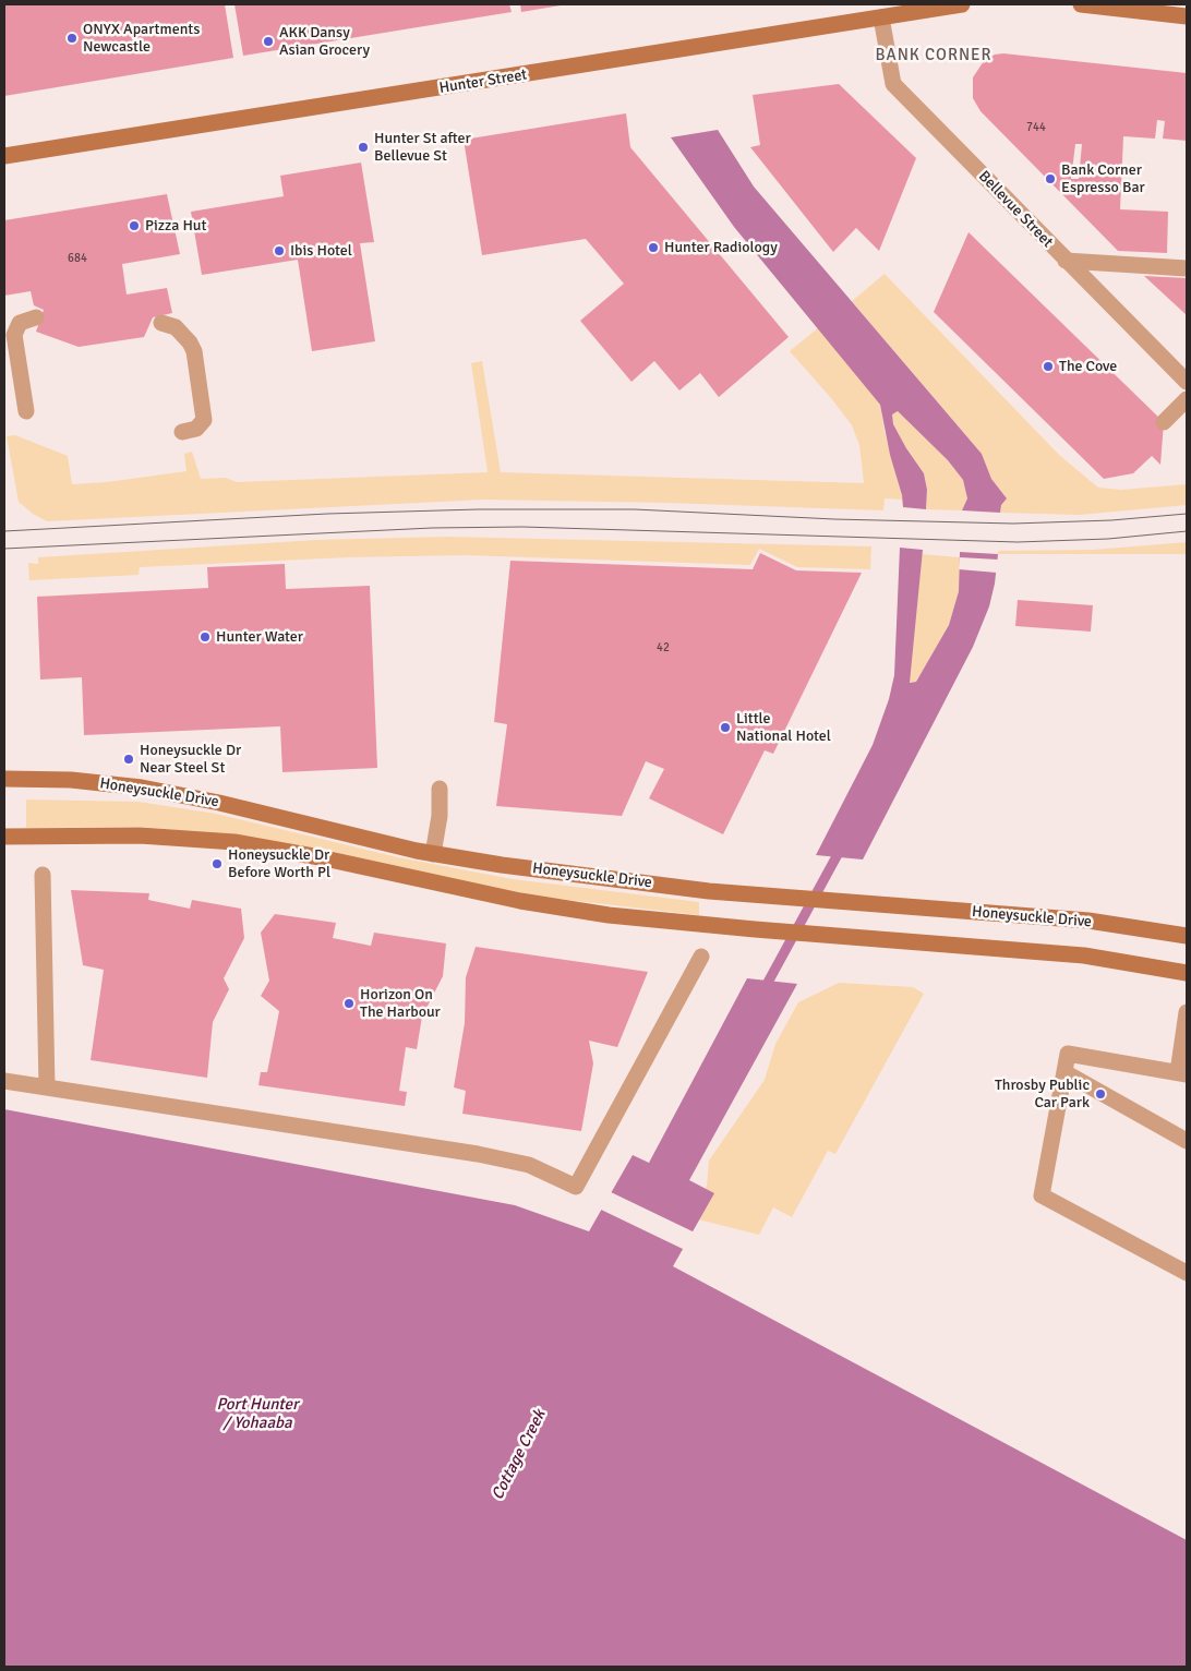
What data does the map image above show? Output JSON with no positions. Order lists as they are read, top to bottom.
{
  "streets": {
    "main road": ["Hunter Street", "Honeysuckle Drive"],
    "street": ["Bellevue Street"]
  },
  "crossings": [
    ["Hunter Street", "Bellevue Street"]
  ],
  "districts": ["BANK CORNER"],
  "water": ["Port Hunter / Yohaaba", "Cottage Creek"],
  "places": [
    "ONYX Apartments Newcastle",
    "AKK Dansy Asian Grocery",
    "Hunter St after Bellevue St",
    "Bank Corner Espresso Bar",
    "Pizza Hut",
    "Hunter Radiology",
    "Ibis Hotel",
    "The Cove",
    "Hunter Water",
    "Little National Hotel",
    "Honeysuckle Dr Near Steel St",
    "Honeysuckle Dr Before Worth Pl",
    "Horizon On The Harbour",
    "Throsby Public Car Park"
  ],
  "house_numbers": ["744", "684", "42"]
}
